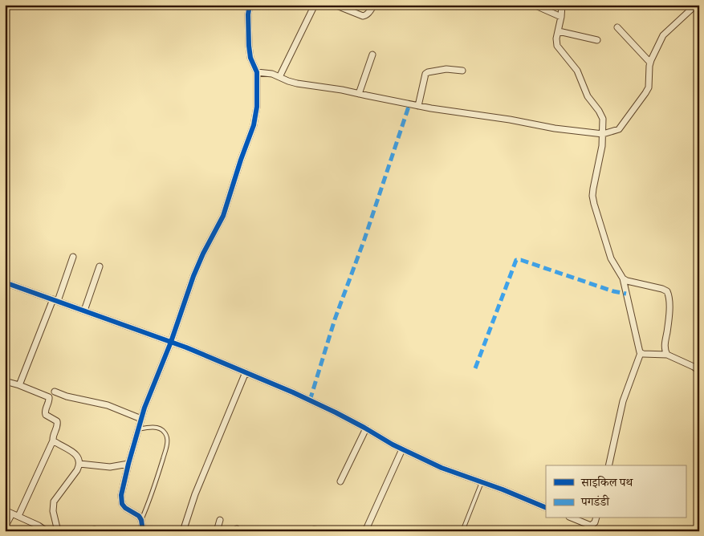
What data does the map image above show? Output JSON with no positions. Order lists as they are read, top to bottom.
{
  "legend": ["साइकिल पथ", "पगडंडी"]
}
